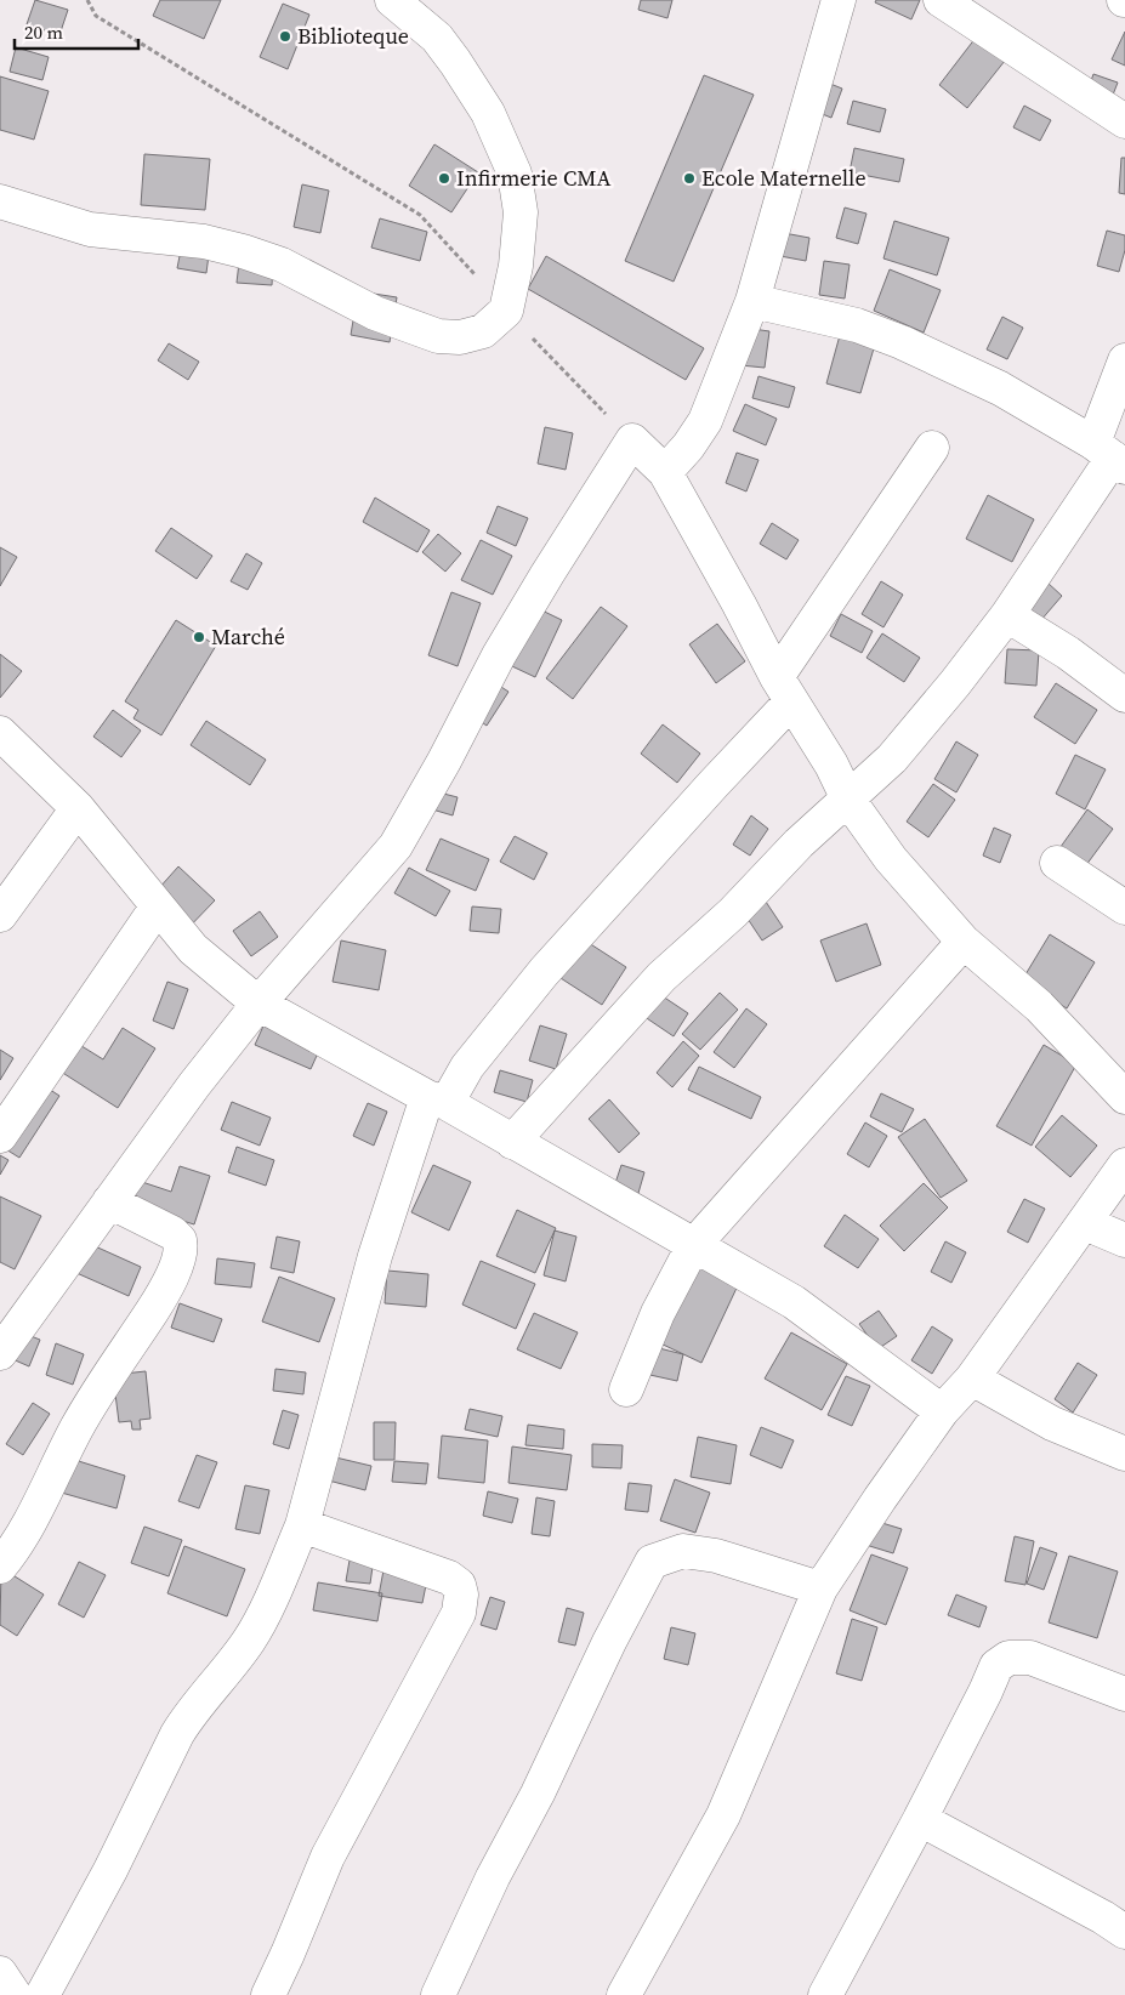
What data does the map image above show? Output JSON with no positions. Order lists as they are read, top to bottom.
{
  "places": [
    "Biblioteque",
    "Infirmerie CMA",
    "Ecole Maternelle",
    "Marché"
  ],
  "scale_bar": "20 m"
}
